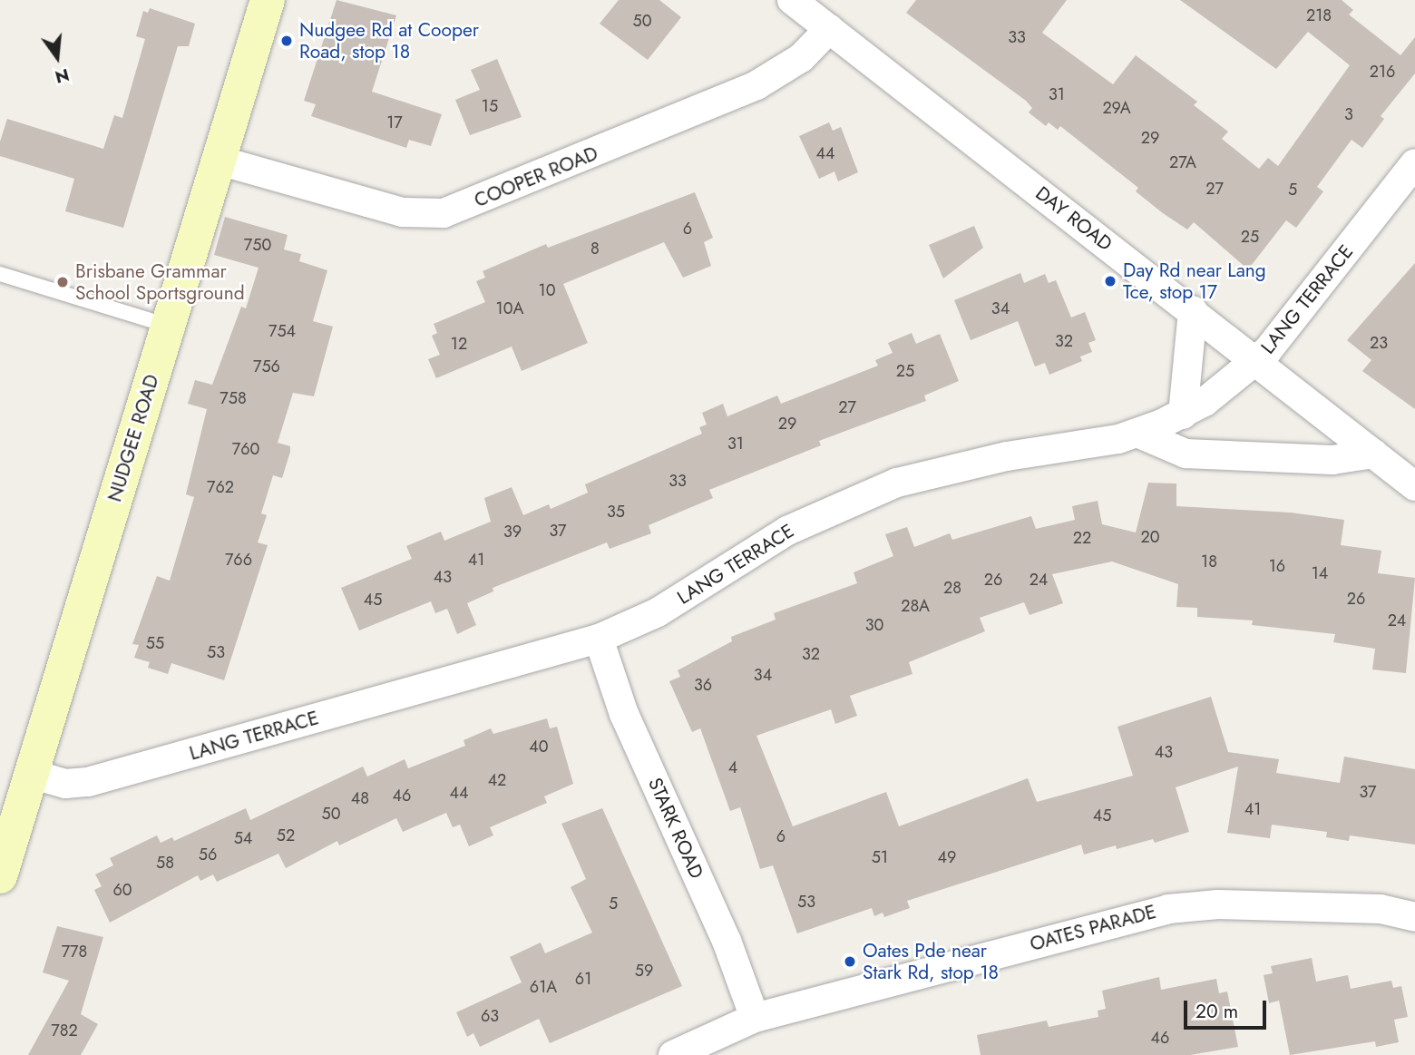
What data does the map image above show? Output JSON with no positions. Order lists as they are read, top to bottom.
{
  "streets": {
    "main road": ["NUDGEE ROAD"],
    "street": [
      "COOPER ROAD",
      "DAY ROAD",
      "LANG TERRACE",
      "STARK ROAD",
      "OATES PARADE"
    ]
  },
  "crossings": [
    ["COOPER ROAD", "DAY ROAD"],
    ["COOPER ROAD", "NUDGEE ROAD"],
    ["DAY ROAD", "LANG TERRACE"],
    ["LANG TERRACE", "NUDGEE ROAD"],
    ["LANG TERRACE", "STARK ROAD"],
    ["STARK ROAD", "OATES PARADE"]
  ],
  "places": [
    "Nudgee Rd at Cooper Road, stop 18",
    "Day Rd near Lang Tce, stop 17",
    "Brisbane Grammar School Sportsground",
    "Oates Pde near Stark Rd, stop 18"
  ],
  "house_numbers": [
    "218",
    "50",
    "33",
    "216",
    "31",
    "15",
    "29A",
    "3",
    "17",
    "29",
    "44",
    "27A",
    "27",
    "5",
    "6",
    "25",
    "750",
    "8",
    "10",
    "10A",
    "34",
    "754",
    "32",
    "23",
    "12",
    "756",
    "25",
    "758",
    "27",
    "29",
    "31",
    "760",
    "33",
    "762",
    "35",
    "37",
    "39",
    "20",
    "22",
    "766",
    "41",
    "18",
    "16",
    "14",
    "43",
    "26",
    "24",
    "28",
    "26",
    "45",
    "28A",
    "24",
    "30",
    "55",
    "53",
    "32",
    "34",
    "36",
    "40",
    "43",
    "4",
    "42",
    "37",
    "44",
    "46",
    "48",
    "41",
    "50",
    "45",
    "52",
    "6",
    "54",
    "56",
    "51",
    "49",
    "58",
    "60",
    "53",
    "5",
    "778",
    "59",
    "61",
    "61A",
    "63",
    "782",
    "46"
  ],
  "scale_bar": "20 m",
  "north": "bottom"
}
